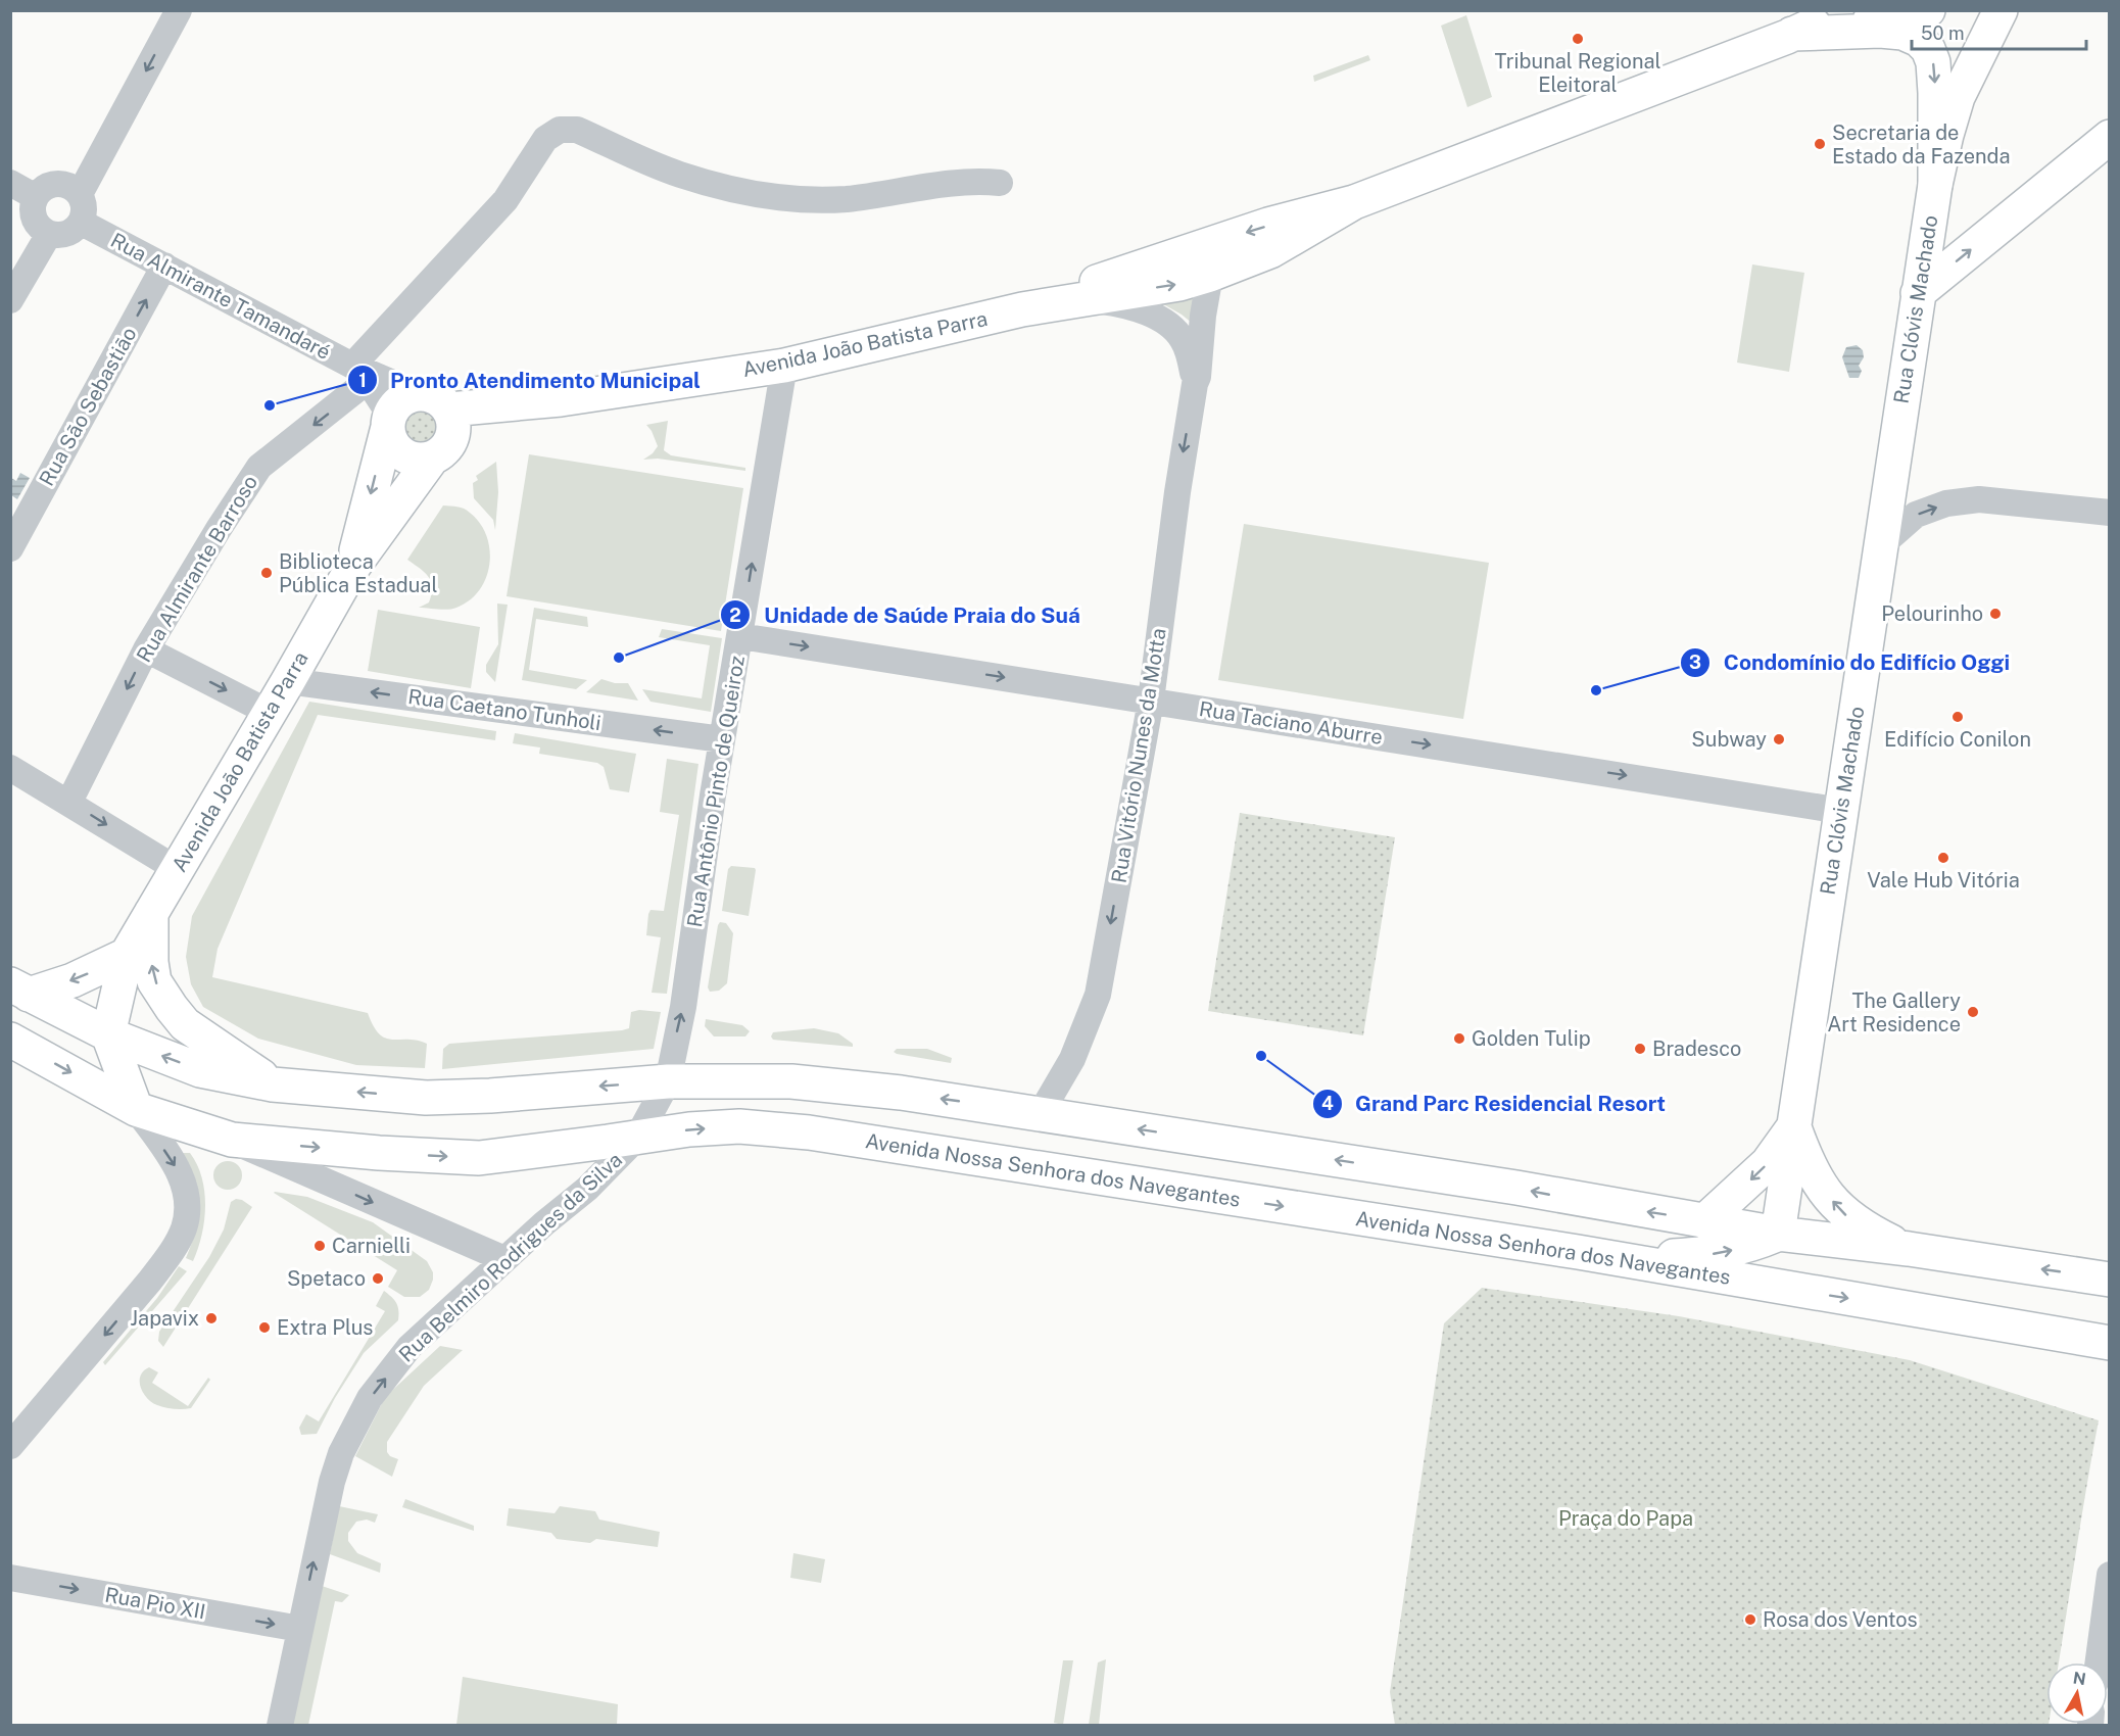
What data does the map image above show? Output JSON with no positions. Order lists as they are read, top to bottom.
{
  "streets": {
    "main road": ["Rua Clóvis Machado", "Avenida João Batista Parra", "Avenida Nossa Senhora dos Navegantes"],
    "street": [
      "Rua Almirante Tamandaré",
      "Rua São Sebastião",
      "Rua Almirante Barroso",
      "Rua Caetano Tunholi",
      "Rua Taciano Aburre",
      "Rua Vitório Nunes da Motta",
      "Rua Antônio Pinto de Queiroz",
      "Rua Belmiro Rodrigues da Silva",
      "Rua Pio XII"
    ]
  },
  "crossings": [
    ["Rua Almirante Tamandaré", "Avenida João Batista Parra"],
    ["Rua Almirante Tamandaré", "Rua São Sebastião"],
    ["Rua Almirante Tamandaré", "Rua Almirante Barroso"],
    ["Rua Clóvis Machado", "Rua Taciano Aburre"],
    ["Avenida João Batista Parra", "Rua Caetano Tunholi"],
    ["Avenida João Batista Parra", "Rua Vitório Nunes da Motta"],
    ["Avenida João Batista Parra", "Rua Antônio Pinto de Queiroz"],
    ["Rua Caetano Tunholi", "Rua Antônio Pinto de Queiroz"],
    ["Rua Taciano Aburre", "Rua Vitório Nunes da Motta"],
    ["Rua Taciano Aburre", "Rua Antônio Pinto de Queiroz"],
    ["Rua Antônio Pinto de Queiroz", "Avenida Nossa Senhora dos Navegantes"],
    ["Rua Antônio Pinto de Queiroz", "Rua Belmiro Rodrigues da Silva"],
    ["Avenida Nossa Senhora dos Navegantes", "Rua Belmiro Rodrigues da Silva"],
    ["Rua Belmiro Rodrigues da Silva", "Rua Pio XII"]
  ],
  "one_way": [
    "Rua São Sebastião",
    "Rua Almirante Barroso",
    "Rua Caetano Tunholi",
    "Rua Taciano Aburre",
    "Rua Vitório Nunes da Motta",
    "Rua Antônio Pinto de Queiroz",
    "Rua Belmiro Rodrigues da Silva",
    "Rua Pio XII"
  ],
  "parks": ["Praça do Papa"],
  "places": [
    "Tribunal Regional Eleitoral",
    "Secretaria de Estado da Fazenda",
    "Pronto Atendimento Municipal",
    "Biblioteca Pública Estadual",
    "Pelourinho",
    "Unidade de Saúde Praia do Suá",
    "Condomínio do Edifício Oggi",
    "Edifício Conilon",
    "Subway",
    "Vale Hub Vitória",
    "The Gallery Art Residence",
    "Golden Tulip",
    "Bradesco",
    "Grand Parc Residencial Resort",
    "Carnielli",
    "Spetaco",
    "Japavix",
    "Extra Plus",
    "Rosa dos Ventos"
  ],
  "scale_bar": "50 m",
  "north": "top"
}
